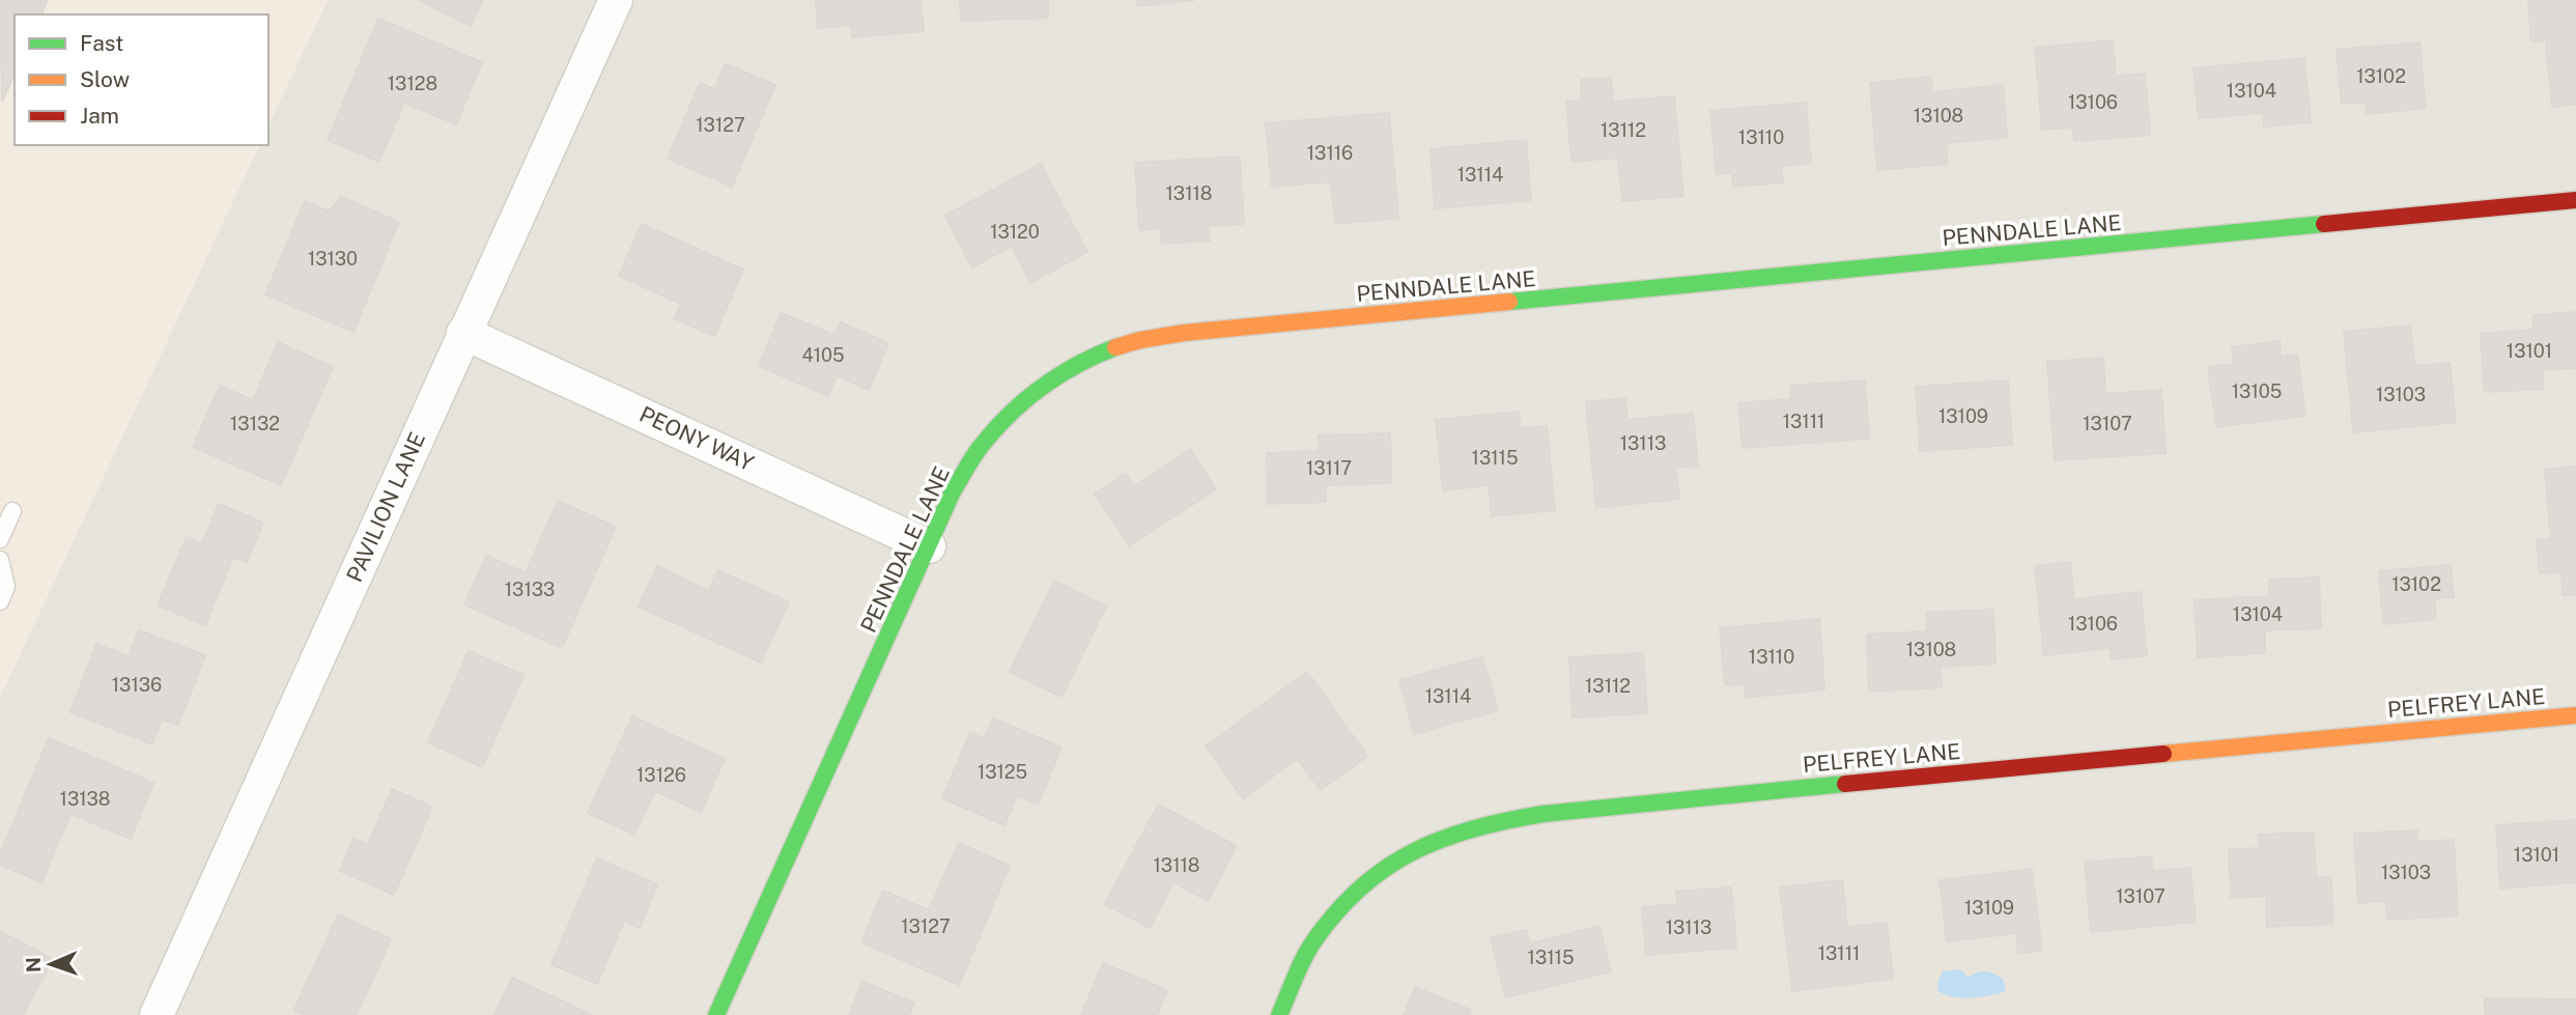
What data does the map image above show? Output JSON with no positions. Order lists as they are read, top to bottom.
{
  "streets": {
    "street": [
      "PENNDALE LANE",
      "PEONY WAY",
      "PAVILION LANE",
      "PELFREY LANE"
    ]
  },
  "crossings": [
    ["PENNDALE LANE", "PEONY WAY"],
    ["PEONY WAY", "PAVILION LANE"]
  ],
  "house_numbers": [
    "13102",
    "13128",
    "13104",
    "13106",
    "13108",
    "13127",
    "13112",
    "13110",
    "13116",
    "13114",
    "13118",
    "13120",
    "13130",
    "13101",
    "4105",
    "13105",
    "13103",
    "13109",
    "13111",
    "13132",
    "13107",
    "13113",
    "13115",
    "13117",
    "13102",
    "13133",
    "13104",
    "13106",
    "13108",
    "13110",
    "13136",
    "13112",
    "13114",
    "13125",
    "13126",
    "13138",
    "13101",
    "13118",
    "13103",
    "13107",
    "13109",
    "13127",
    "13113",
    "13111",
    "13115"
  ],
  "legend": ["Fast", "Slow", "Jam"],
  "north": "left"
}
